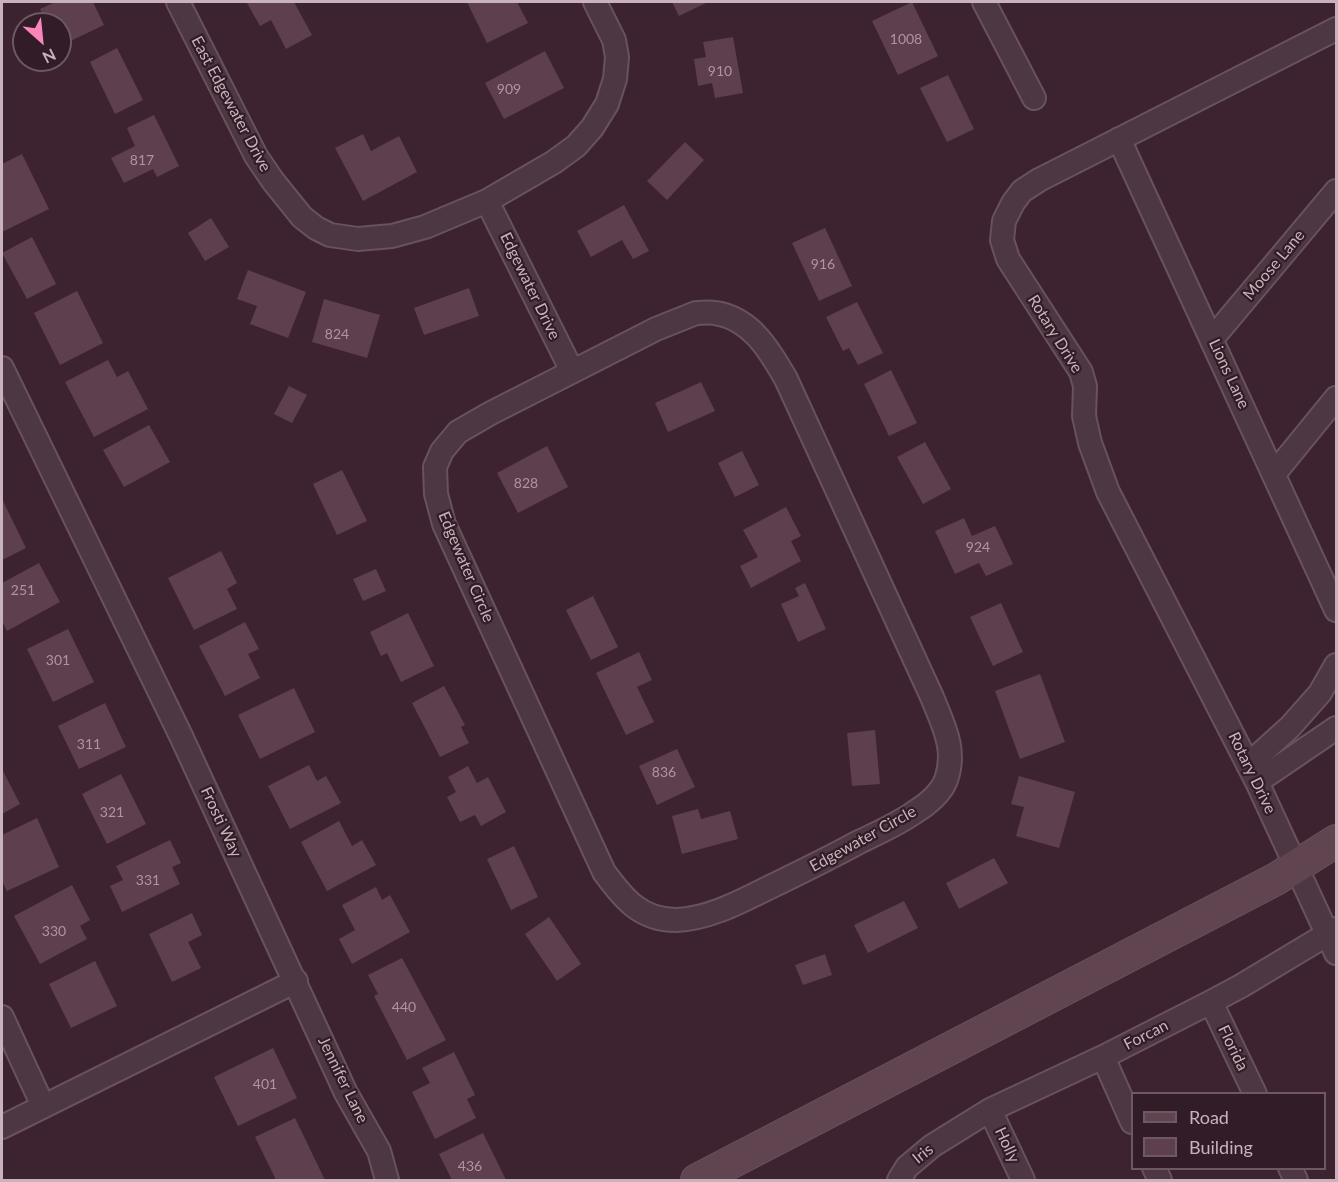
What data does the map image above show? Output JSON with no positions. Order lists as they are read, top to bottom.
{
  "streets": {
    "street": [
      "East Edgewater Drive",
      "Moose Lane",
      "Edgewater Drive",
      "Rotary Drive",
      "Lions Lane",
      "Edgewater Circle",
      "Frosti Way",
      "Forcan",
      "Florida",
      "Jennifer Lane",
      "Holly",
      "Iris"
    ]
  },
  "crossings": [
    ["East Edgewater Drive", "Edgewater Drive"],
    ["Moose Lane", "Lions Lane"],
    ["Edgewater Drive", "Edgewater Circle"],
    ["Rotary Drive", "Lions Lane"],
    ["Rotary Drive", "Forcan"],
    ["Frosti Way", "Jennifer Lane"],
    ["Forcan", "Florida"],
    ["Forcan", "Holly"],
    ["Forcan", "Iris"]
  ],
  "house_numbers": [
    "1008",
    "910",
    "909",
    "817",
    "916",
    "824",
    "828",
    "924",
    "251",
    "301",
    "311",
    "836",
    "321",
    "331",
    "330",
    "440",
    "401",
    "436"
  ],
  "legend": ["Road", "Building"],
  "north": "bottom right"
}
